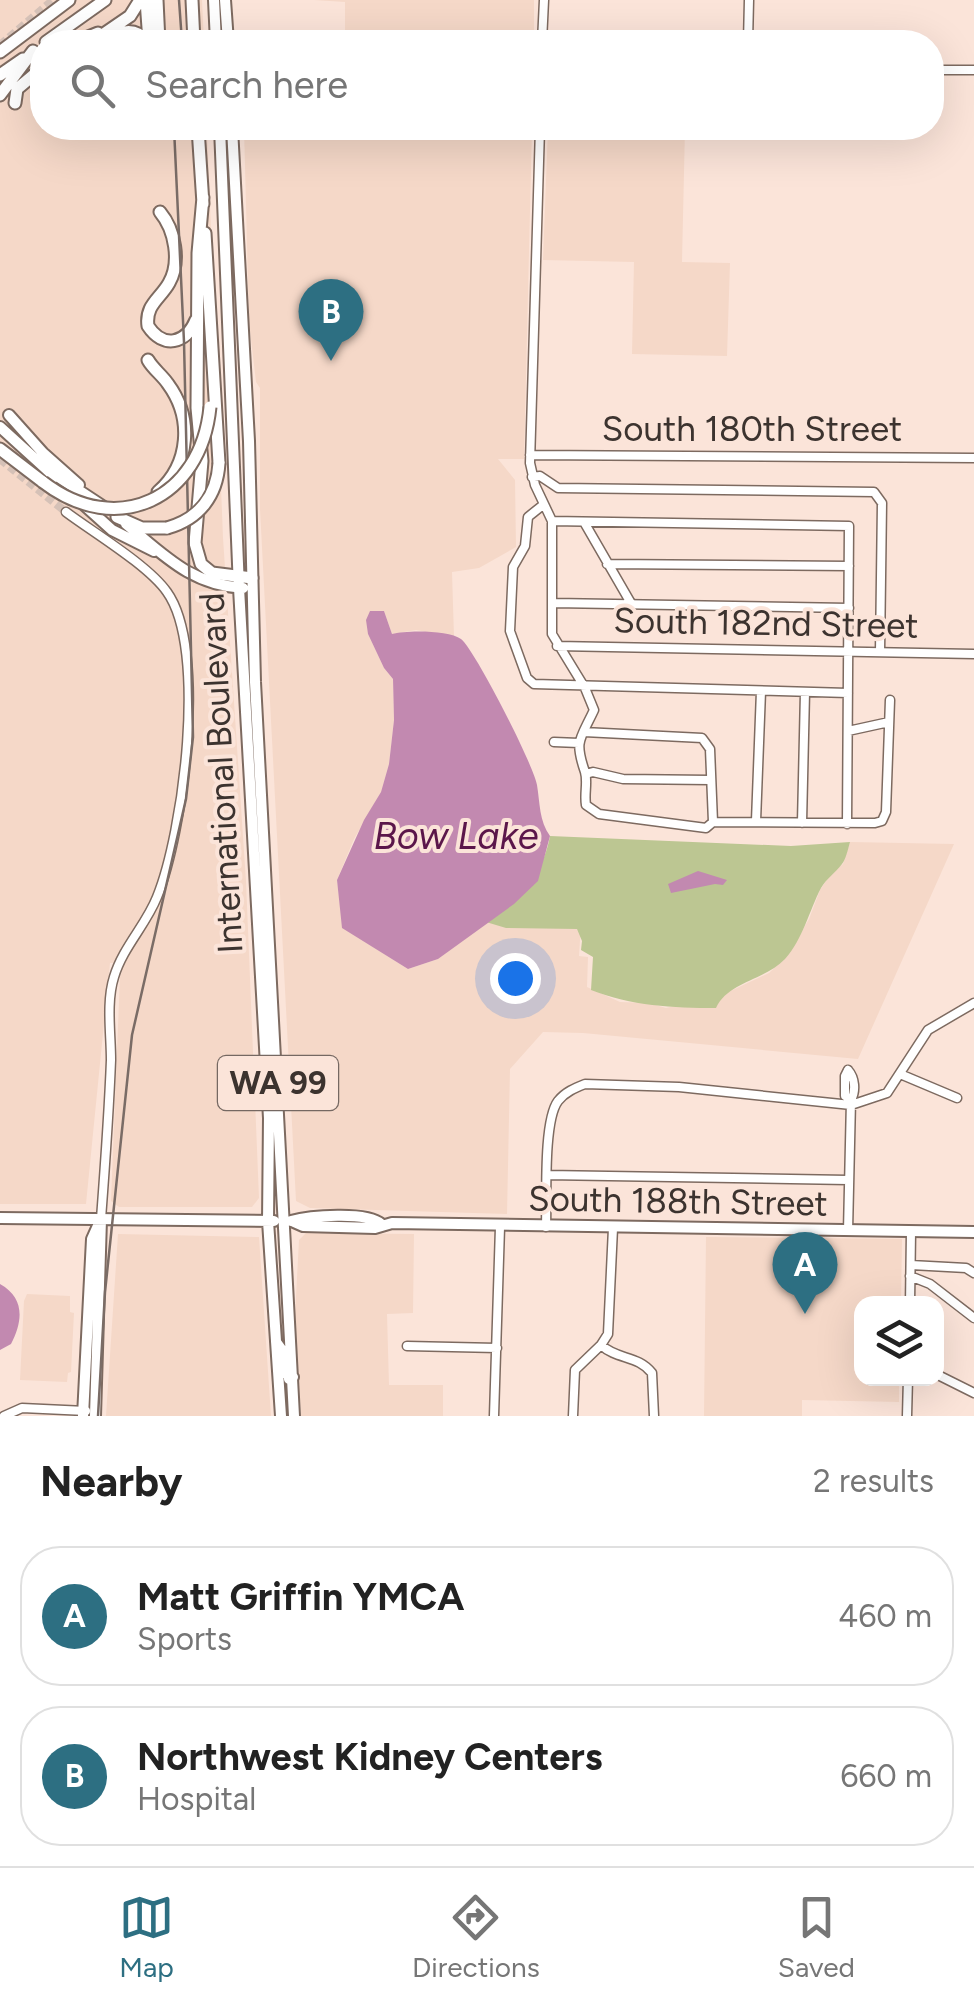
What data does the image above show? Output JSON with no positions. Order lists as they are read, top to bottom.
{
  "streets": {
    "main road": ["International Boulevard", "WA 99", "South 188th Street"],
    "street": ["South 180th Street", "South 182nd Street"]
  },
  "crossings": [
    ["International Boulevard", "South 188th Street"]
  ],
  "water": ["Bow Lake"],
  "page": {
    "search": "Search here",
    "pins": ["B", "A"],
    "heading": ["Nearby", "2 results"],
    "list": [
      {
        "mark": "A",
        "name": "Matt Griffin YMCA",
        "note": "Sports",
        "value": "460 m"
      },
      {
        "mark": "B",
        "name": "Northwest Kidney Centers",
        "note": "Hospital",
        "value": "660 m"
      }
    ],
    "nav": ["Map", "Directions", "Saved"]
  }
}
